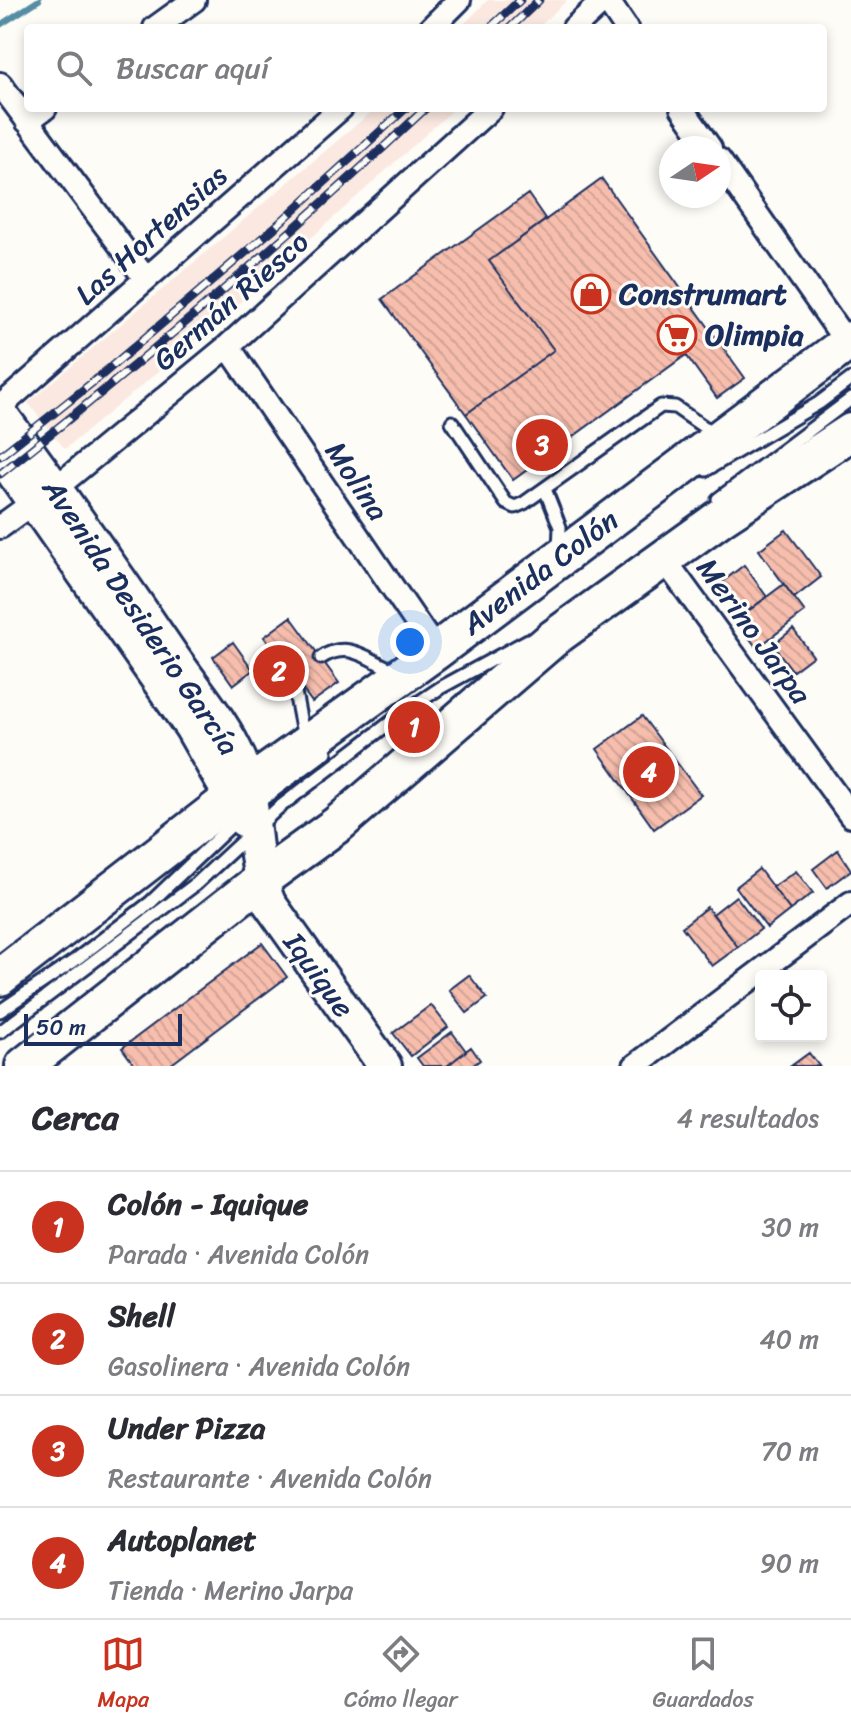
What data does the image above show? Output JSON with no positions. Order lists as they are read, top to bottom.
{
  "streets": {
    "main road": ["Avenida Colón", "Avenida Desiderio García", "Iquique"],
    "street": [
      "Las Hortensias",
      "Germán Riesco",
      "Molina",
      "Merino Jarpa"
    ]
  },
  "crossings": [
    ["Las Hortensias", "Avenida Desiderio García"],
    ["Germán Riesco", "Molina"],
    ["Germán Riesco", "Avenida Desiderio García"],
    ["Molina", "Avenida Colón"],
    ["Avenida Colón", "Avenida Desiderio García"],
    ["Avenida Colón", "Merino Jarpa"],
    ["Avenida Colón", "Iquique"],
    ["Avenida Desiderio García", "Iquique"]
  ],
  "places": {
    "shop": ["Construmart"],
    "supermarket": ["Olimpia"]
  },
  "scale_bar": "50 m",
  "north": "right",
  "page": {
    "search": "Buscar aquí",
    "pins": [
      "3",
      "2",
      "1",
      "4"
    ],
    "scale": "50 m",
    "heading": ["Cerca", "4 resultados"],
    "list": [
      {
        "mark": "1",
        "name": "Colón - Iquique",
        "note": "Parada · Avenida Colón",
        "value": "30 m"
      },
      {
        "mark": "2",
        "name": "Shell",
        "note": "Gasolinera · Avenida Colón",
        "value": "40 m"
      },
      {
        "mark": "3",
        "name": "Under Pizza",
        "note": "Restaurante · Avenida Colón",
        "value": "70 m"
      },
      {
        "mark": "4",
        "name": "Autoplanet",
        "note": "Tienda · Merino Jarpa",
        "value": "90 m"
      }
    ],
    "nav": ["Mapa", "Cómo llegar", "Guardados"]
  }
}
